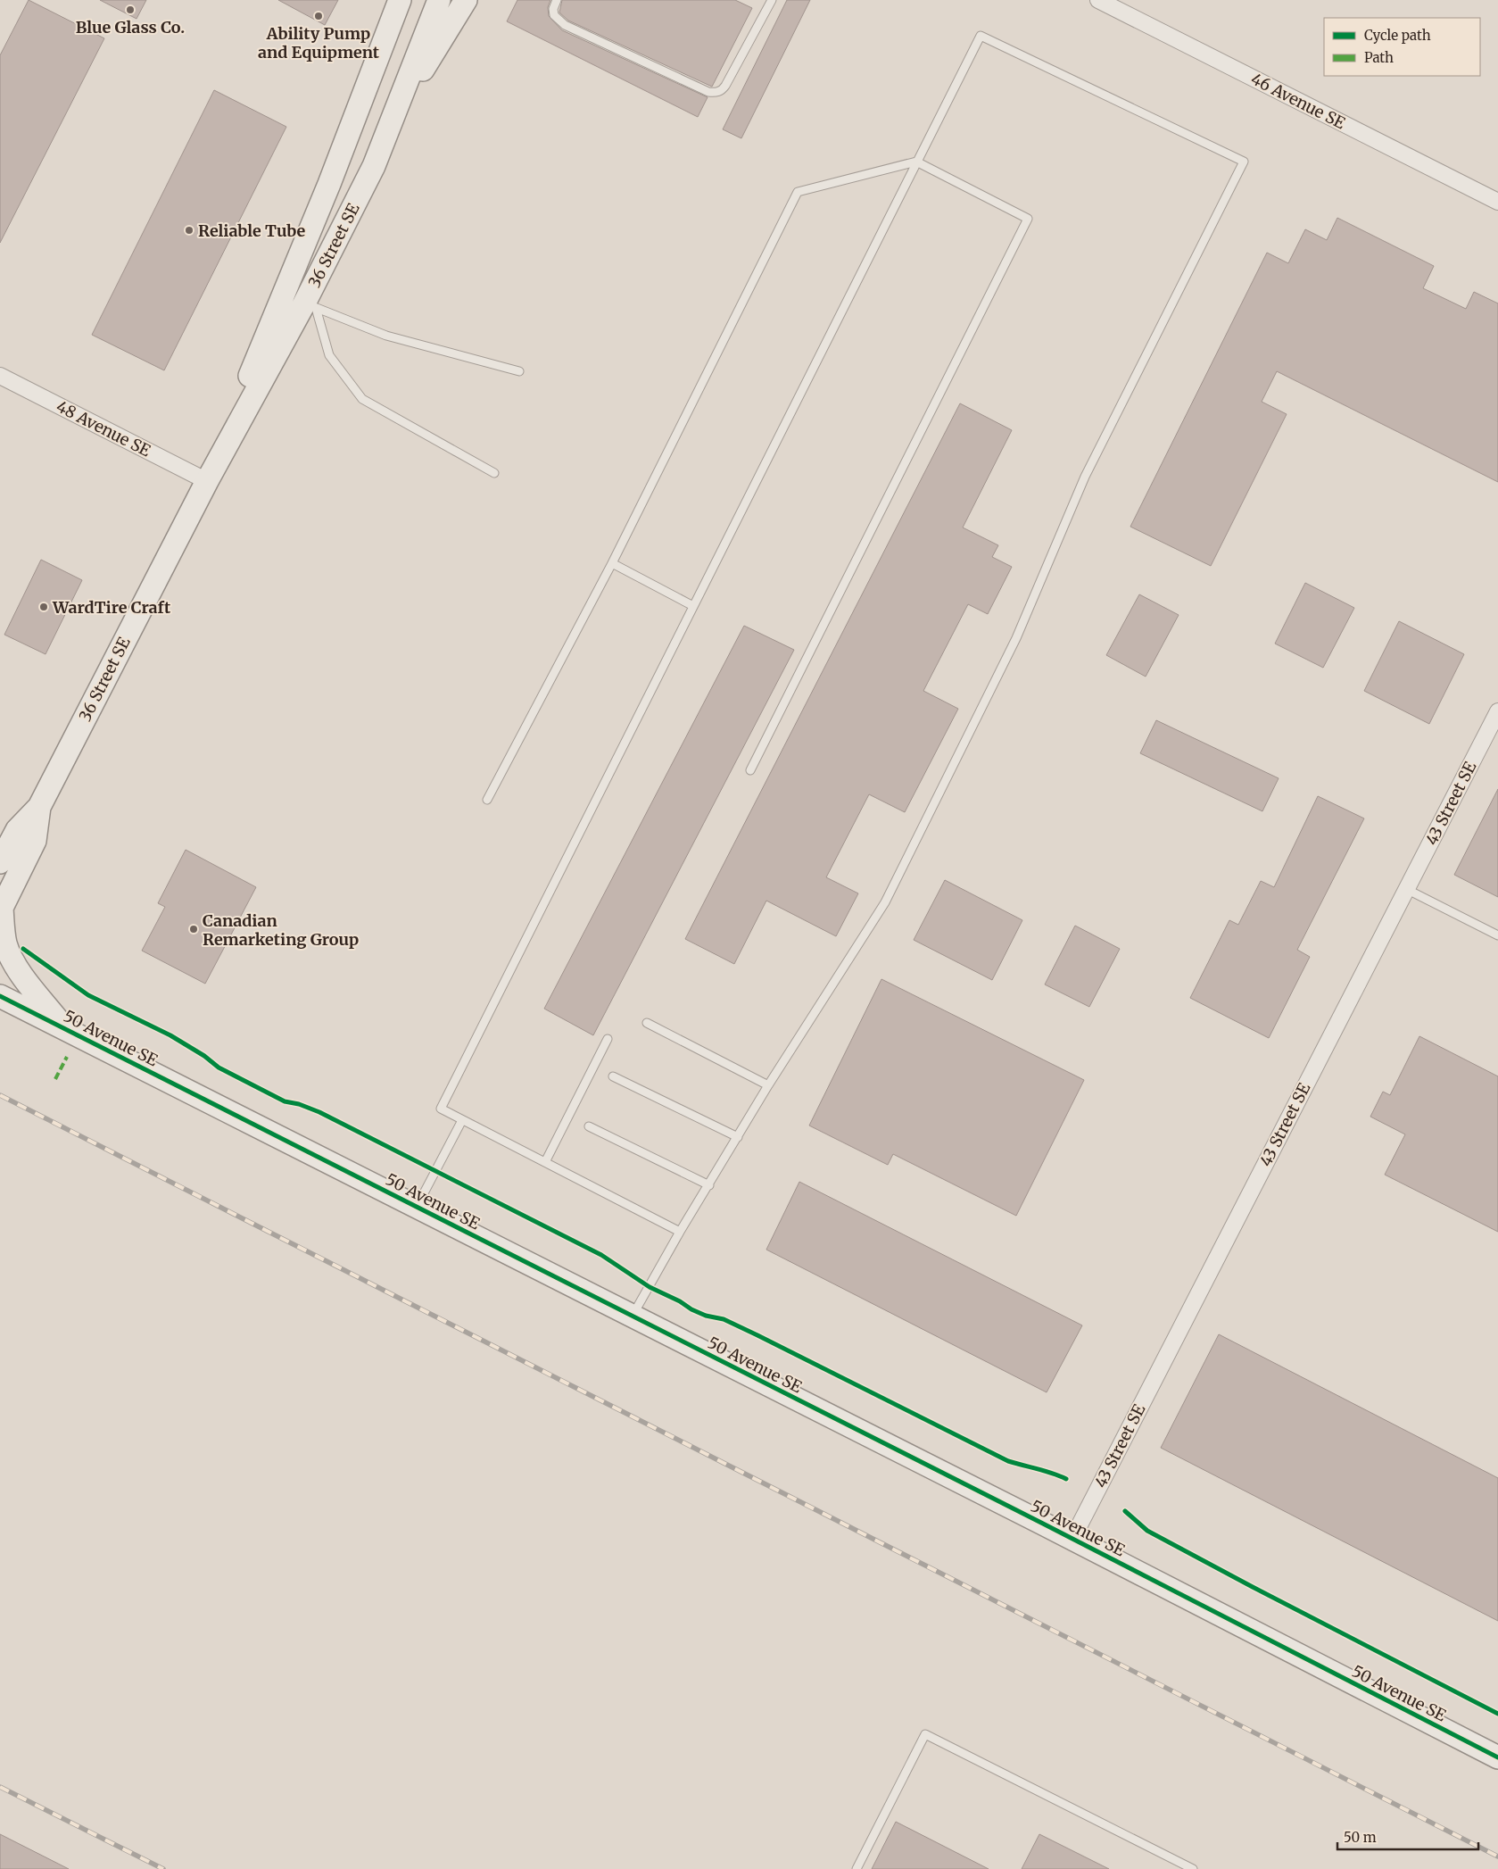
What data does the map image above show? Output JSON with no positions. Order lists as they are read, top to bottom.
{
  "streets": {
    "street": [
      "46 Avenue SE",
      "36 Street SE",
      "48 Avenue SE",
      "43 Street SE",
      "50 Avenue SE"
    ]
  },
  "crossings": [
    ["36 Street SE", "48 Avenue SE"],
    ["43 Street SE", "50 Avenue SE"]
  ],
  "places": [
    "Blue Glass Co.",
    "Ability Pump and Equipment",
    "Reliable Tube",
    "WardTire Craft",
    "Canadian Remarketing Group"
  ],
  "legend": ["Cycle path", "Path"],
  "scale_bar": "50 m"
}
